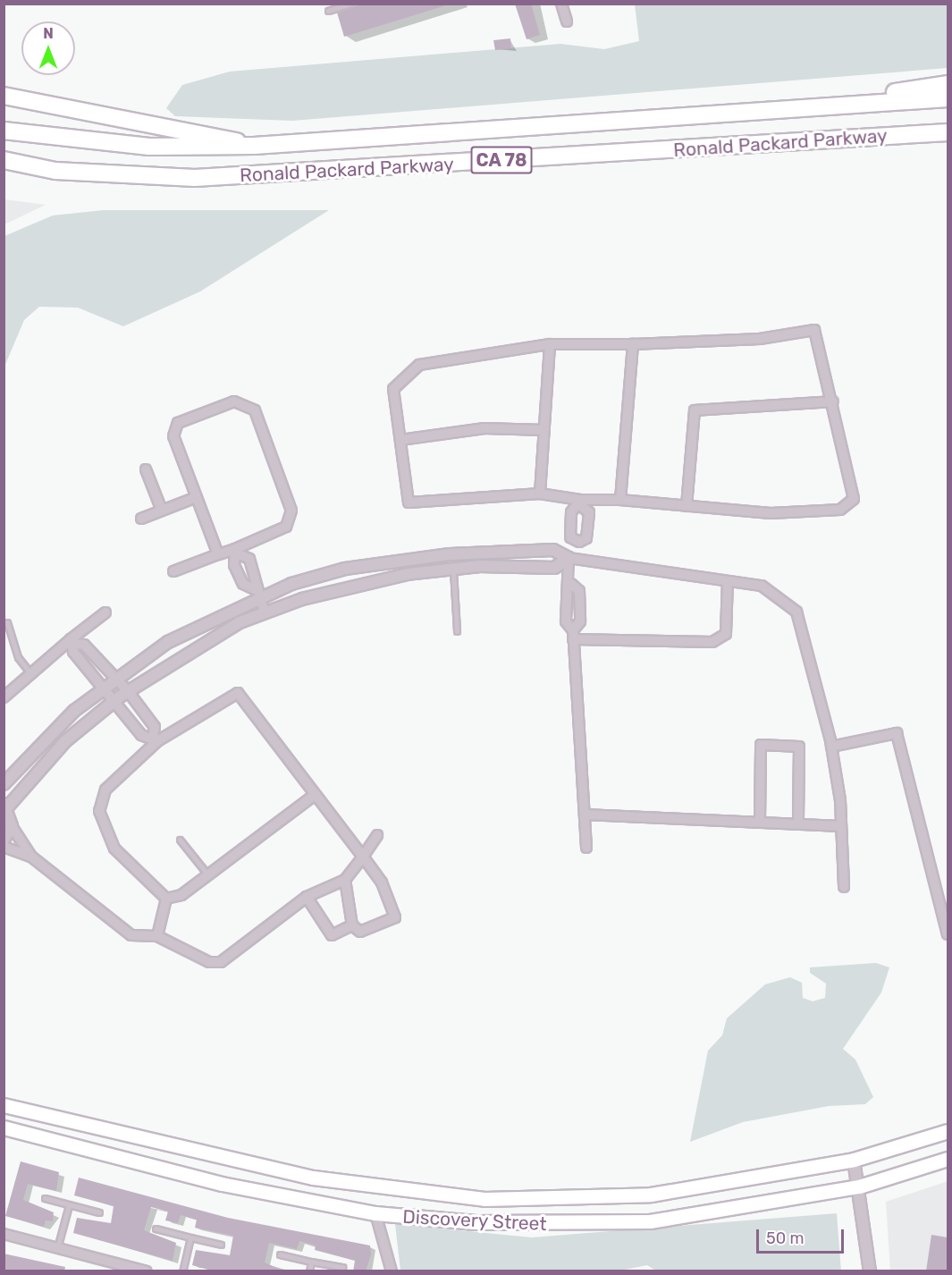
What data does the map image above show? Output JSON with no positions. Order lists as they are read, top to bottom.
{
  "streets": {
    "highway": ["Ronald Packard Parkway", "CA 78"],
    "main road": ["Discovery Street"]
  },
  "scale_bar": "50 m",
  "north": "top"
}
